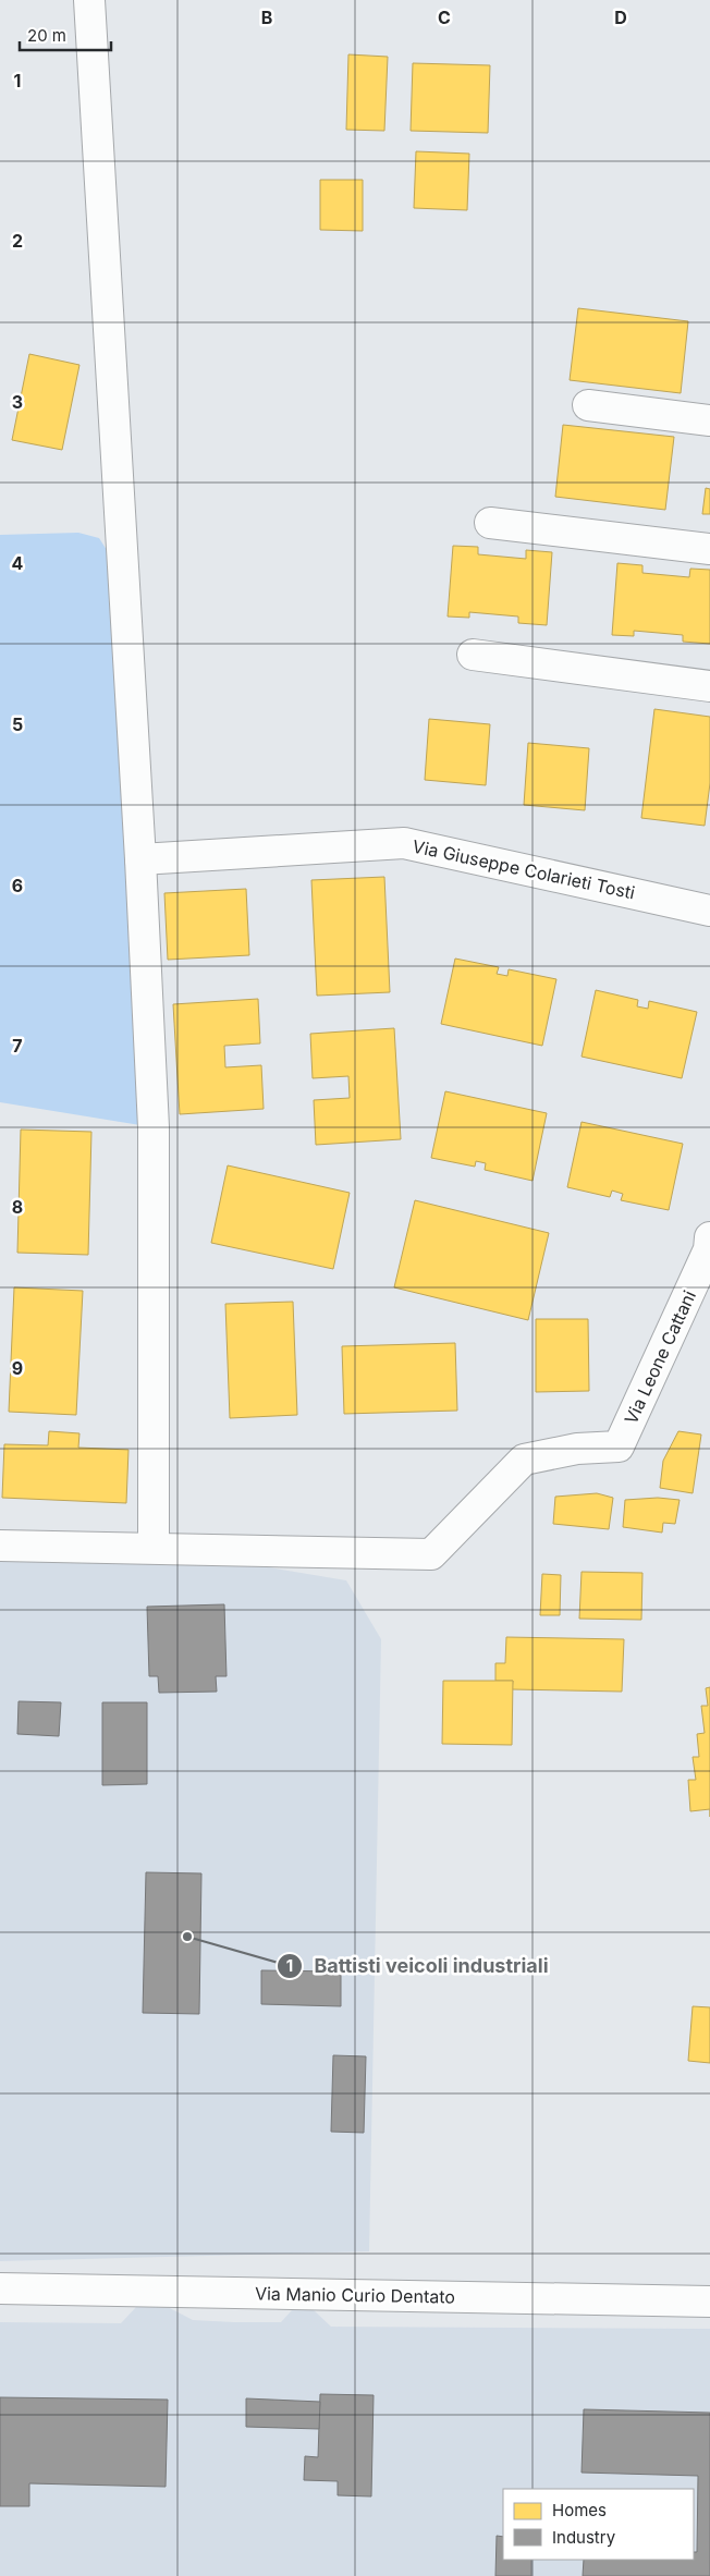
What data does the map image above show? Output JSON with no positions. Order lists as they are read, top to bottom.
{
  "streets": {
    "street": ["Via Giuseppe Colarieti Tosti", "Via Leone Cattani", "Via Manio Curio Dentato"]
  },
  "places": ["Battisti veicoli industriali"],
  "legend": ["Homes", "Industry"],
  "scale_bar": "20 m",
  "grid": {
    "columns": ["B", "C", "D"],
    "rows": [
      "1",
      "2",
      "3",
      "4",
      "5",
      "6",
      "7",
      "8",
      "9"
    ]
  }
}
